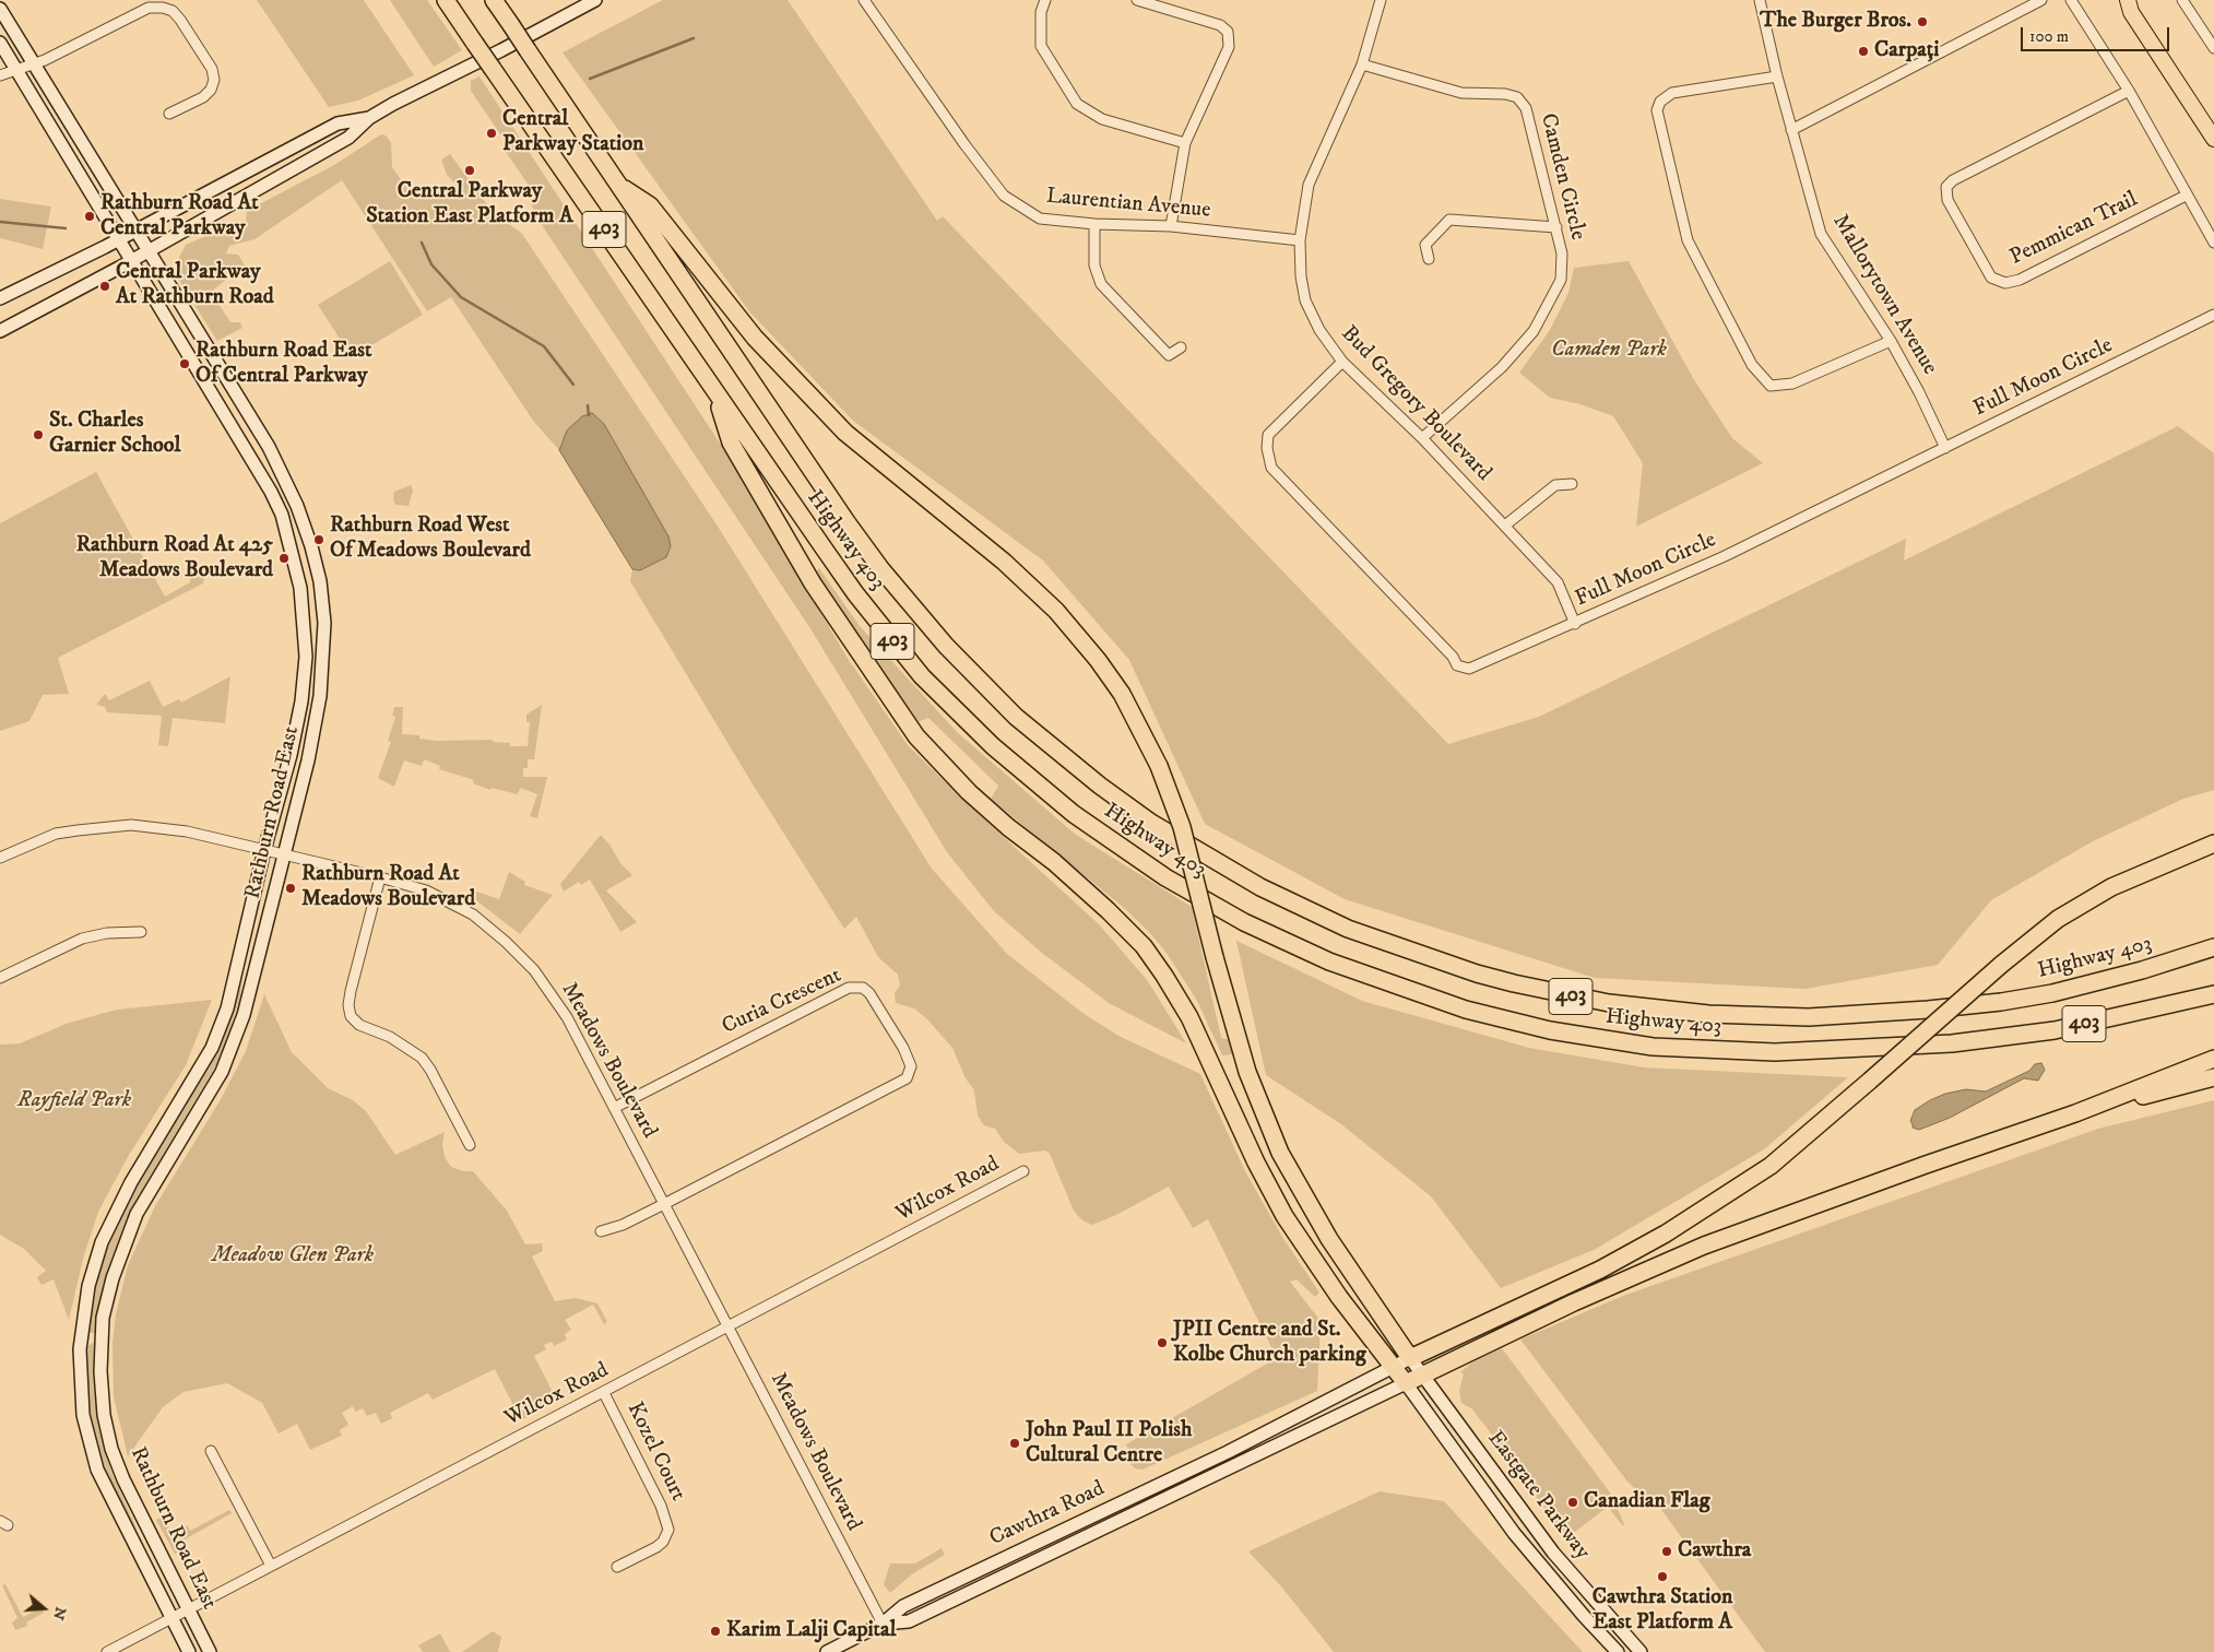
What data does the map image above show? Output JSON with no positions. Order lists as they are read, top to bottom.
{
  "streets": {
    "highway": ["403", "Highway 403"],
    "street": [
      "Camden Circle",
      "Laurentian Avenue",
      "Pemmican Trail",
      "Mallorytown Avenue",
      "Full Moon Circle",
      "Bud Gregory Boulevard",
      "Rathburn Road East",
      "Curia Crescent",
      "Meadows Boulevard",
      "Wilcox Road",
      "Kozel Court",
      "Eastgate Parkway",
      "Cawthra Road"
    ]
  },
  "crossings": [
    ["Camden Circle", "Bud Gregory Boulevard"],
    ["Laurentian Avenue", "Bud Gregory Boulevard"],
    ["Mallorytown Avenue", "Full Moon Circle"],
    ["Full Moon Circle", "Bud Gregory Boulevard"],
    ["Rathburn Road East", "Meadows Boulevard"],
    ["Rathburn Road East", "Wilcox Road"],
    ["Curia Crescent", "Meadows Boulevard"],
    ["Meadows Boulevard", "Wilcox Road"],
    ["Meadows Boulevard", "Cawthra Road"],
    ["Wilcox Road", "Kozel Court"],
    ["Eastgate Parkway", "Cawthra Road"]
  ],
  "parks": ["Camden Park", "Rayfield Park", "Meadow Glen Park"],
  "places": [
    "The Burger Bros.",
    "Carpați",
    "Central Parkway Station",
    "Central Parkway Station East Platform A",
    "Rathburn Road At Central Parkway",
    "Central Parkway At Rathburn Road",
    "Rathburn Road East Of Central Parkway",
    "St. Charles Garnier School",
    "Rathburn Road West Of Meadows Boulevard",
    "Rathburn Road At 425 Meadows Boulevard",
    "Rathburn Road At Meadows Boulevard",
    "JPII Centre and St. Kolbe Church parking",
    "John Paul II Polish Cultural Centre",
    "Canadian Flag",
    "Cawthra",
    "Cawthra Station East Platform A",
    "Karim Lalji Capital"
  ],
  "scale_bar": "100 m",
  "north": "right"
}
